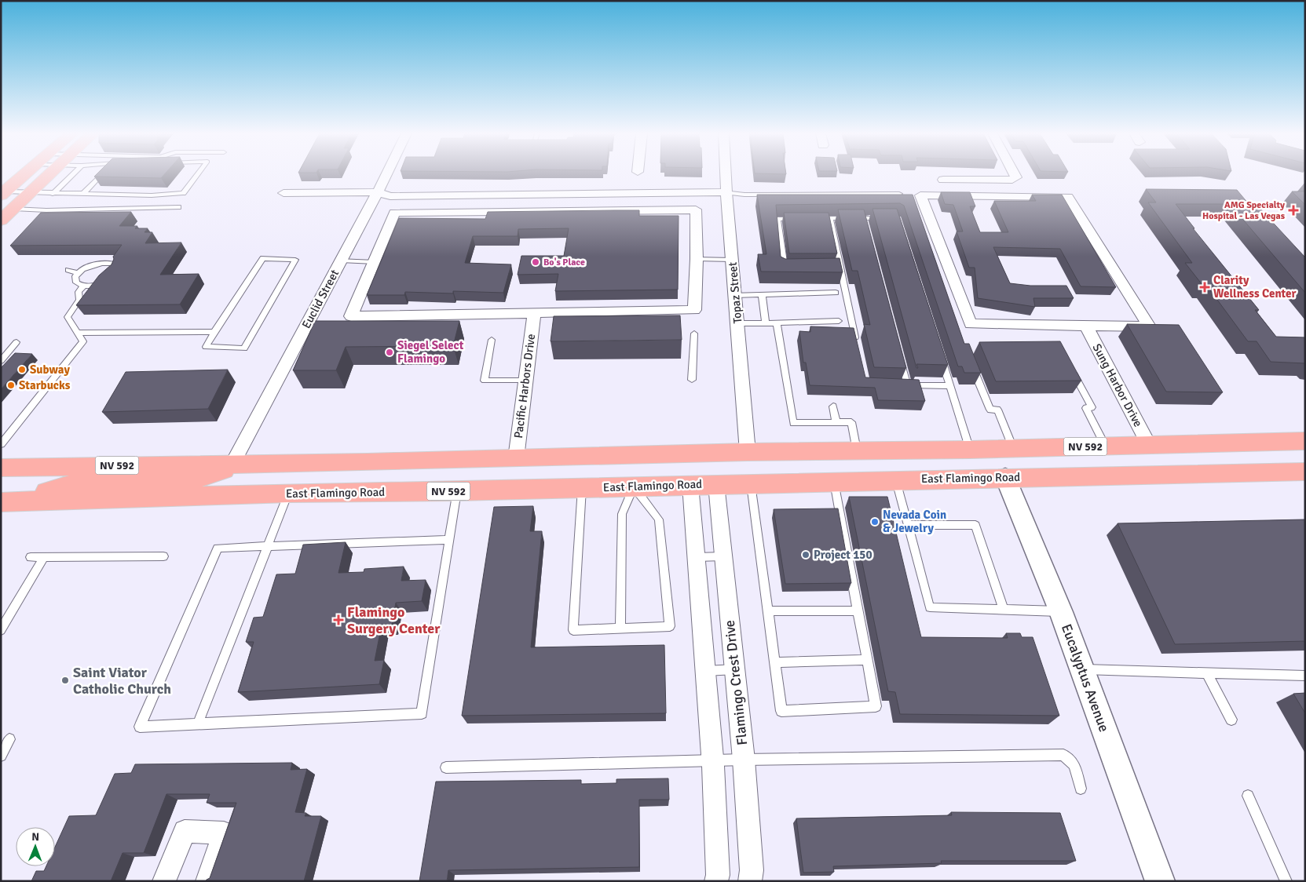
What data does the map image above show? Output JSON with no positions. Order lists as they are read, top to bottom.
{
  "streets": {
    "main road": ["NV 592", "East Flamingo Road"],
    "street": [
      "Topaz Street",
      "Euclid Street",
      "Sung Harbor Drive",
      "Pacific Harbors Drive",
      "Eucalyptus Avenue",
      "Flamingo Crest Drive"
    ]
  },
  "crossings": [
    ["Topaz Street", "NV 592"],
    ["Euclid Street", "NV 592"],
    ["Sung Harbor Drive", "NV 592"],
    ["Pacific Harbors Drive", "NV 592"],
    ["East Flamingo Road", "Eucalyptus Avenue"],
    ["East Flamingo Road", "Flamingo Crest Drive"]
  ],
  "places": {
    "health": ["AMG Specialty Hospital - Las Vegas", "Clarity Wellness Center", "Flamingo Surgery Center"],
    "other": [
      "Bo's Place",
      "Siegel Select Flamingo",
      "Subway",
      "Starbucks",
      "Nevada Coin & Jewelry",
      "Project 150",
      "Saint Viator Catholic Church"
    ]
  },
  "north": "top"
}
